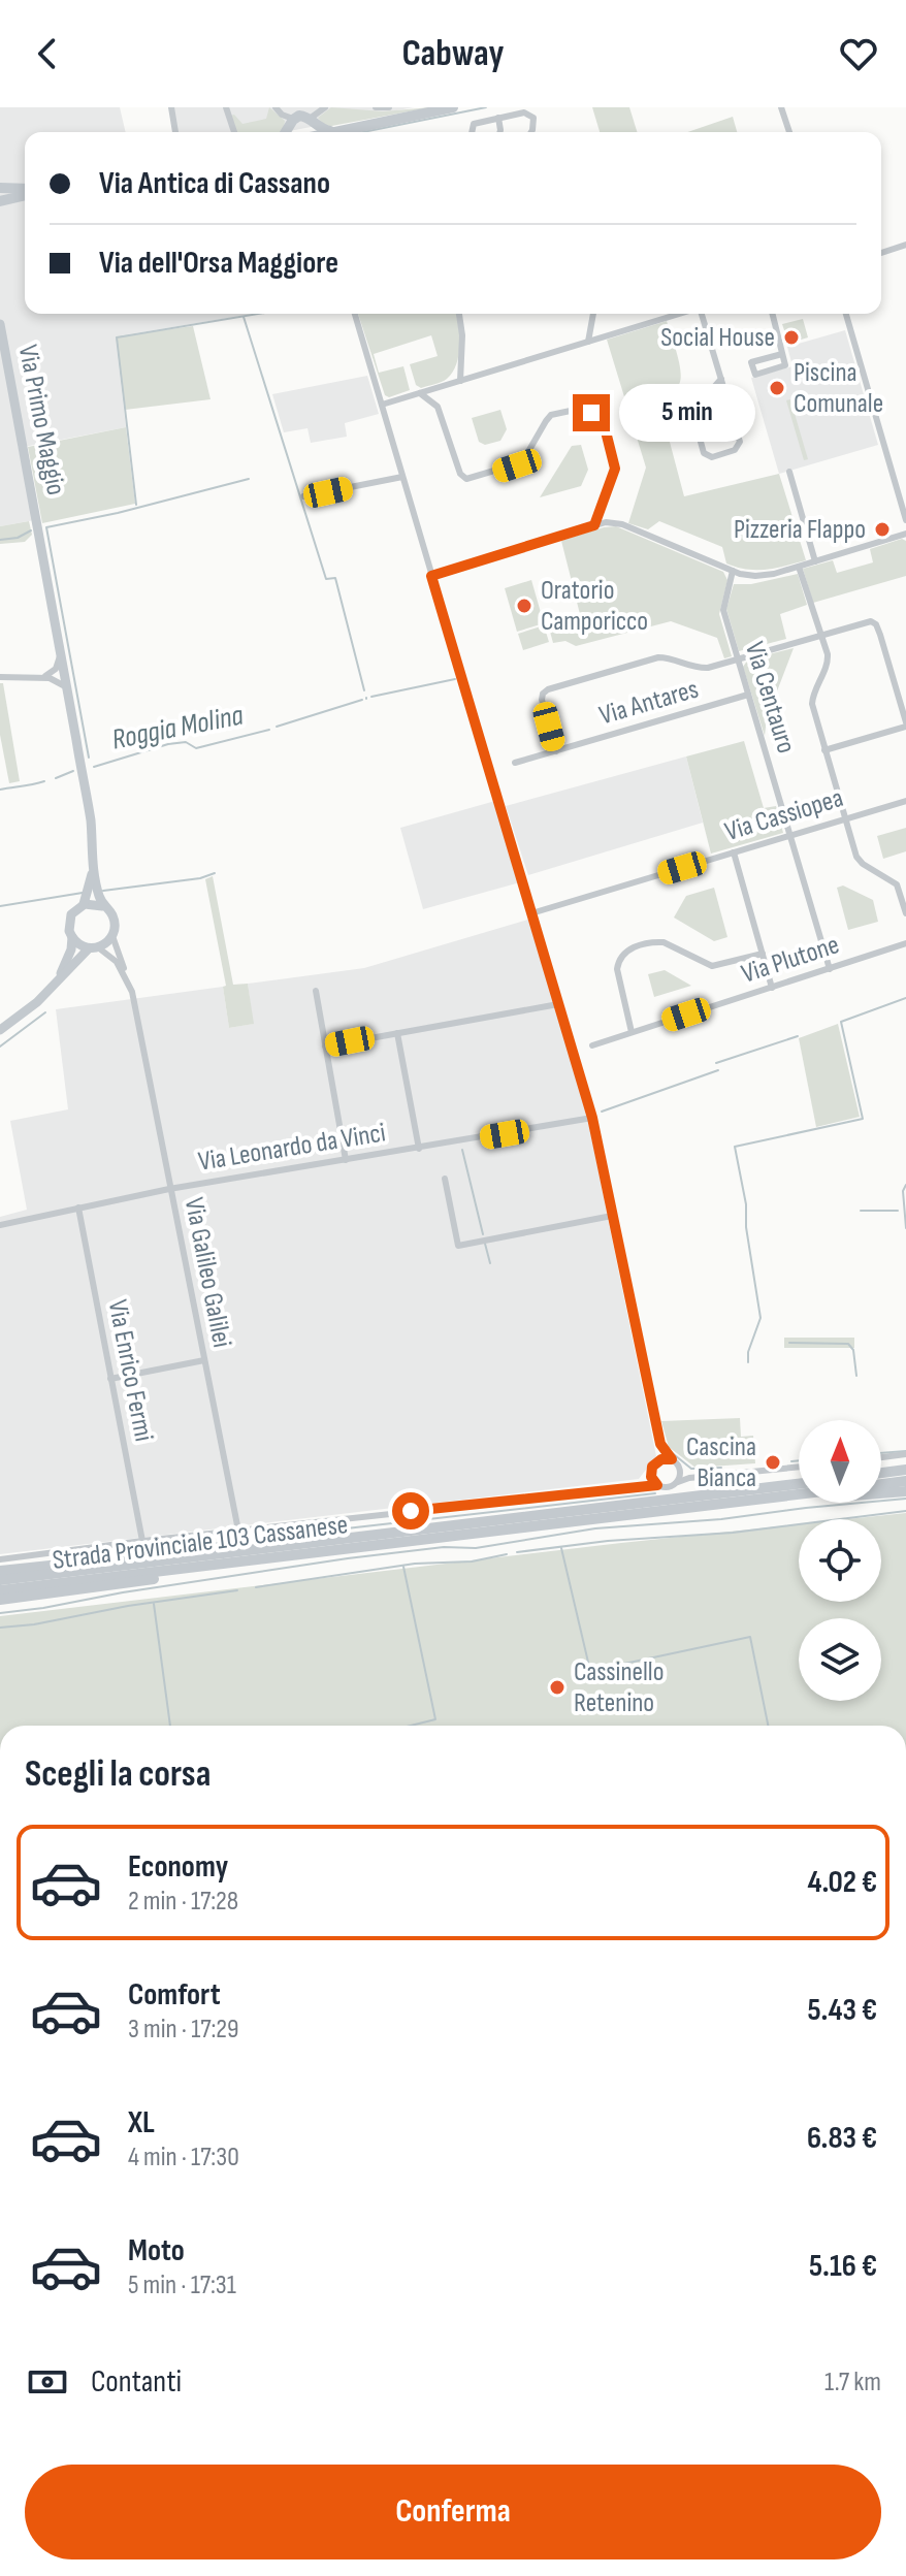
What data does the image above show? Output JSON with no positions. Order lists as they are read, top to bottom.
{
  "streets": {
    "main road": ["Via Primo Maggio", "Strada Provinciale 103 Cassanese"],
    "street": [
      "Via Centauro",
      "Via Antares",
      "Via Cassiopea",
      "Via Plutone",
      "Via Leonardo da Vinci",
      "Via Galileo Galilei",
      "Via Enrico Fermi"
    ]
  },
  "crossings": [
    ["Via Centauro", "Via Antares"],
    ["Via Centauro", "Via Cassiopea"],
    ["Via Centauro", "Via Plutone"],
    ["Via Leonardo da Vinci", "Via Galileo Galilei"],
    ["Via Leonardo da Vinci", "Via Enrico Fermi"]
  ],
  "water": ["Roggia Molina"],
  "places": [
    "Social House",
    "Piscina Comunale",
    "Pizzeria Flappo",
    "Oratorio Camporicco",
    "Cascina Bianca",
    "Cassinello Retenino"
  ],
  "north": "top",
  "page": {
    "header": "Cabway",
    "banner": ["Via Antica di Cassano", "Via dell'Orsa Maggiore"],
    "bubble": "5 min",
    "heading": "Scegli la corsa",
    "list": [
      {
        "name": "Economy",
        "note": "2 min · 17:28",
        "value": "4.02 €"
      },
      {
        "name": "Comfort",
        "note": "3 min · 17:29",
        "value": "5.43 €"
      },
      {
        "name": "XL",
        "note": "4 min · 17:30",
        "value": "6.83 €"
      },
      {
        "name": "Moto",
        "note": "5 min · 17:31",
        "value": "5.16 €"
      }
    ],
    "pay": ["Contanti", "1.7 km"],
    "buttons": "Conferma"
  }
}
